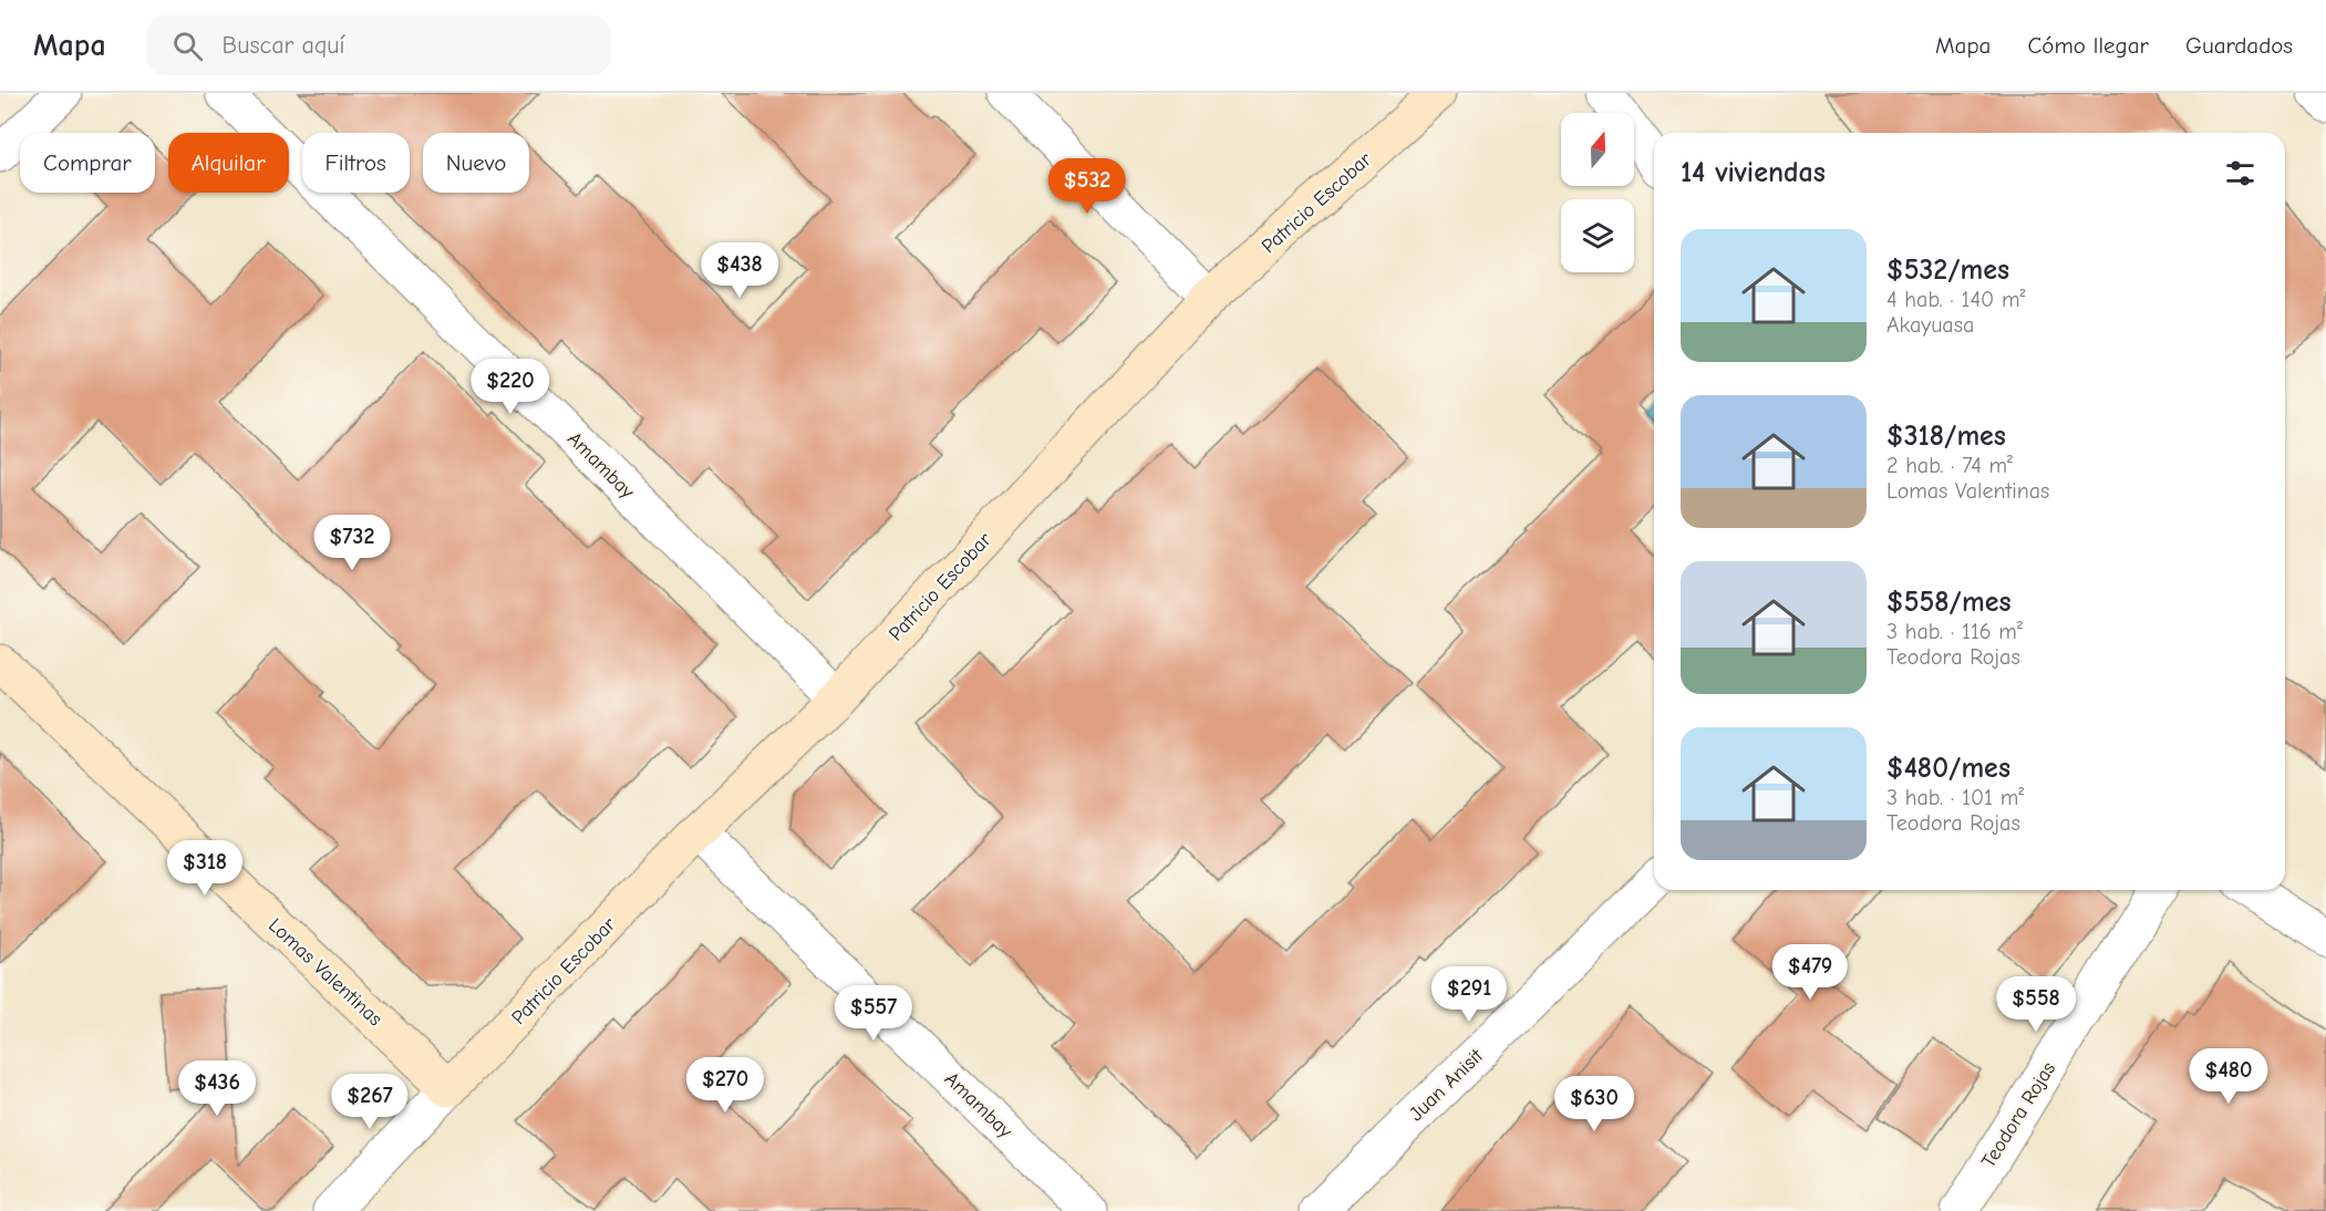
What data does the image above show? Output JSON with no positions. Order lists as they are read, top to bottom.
{
  "streets": {
    "street": [
      "Patricio Escobar",
      "Amambay",
      "Lomas Valentinas",
      "Juan Anisit",
      "Teodora Rojas"
    ]
  },
  "crossings": [
    ["Patricio Escobar", "Amambay"],
    ["Patricio Escobar", "Lomas Valentinas"]
  ],
  "north": "top",
  "page": {
    "header": "Mapa",
    "search": "Buscar aquí",
    "nav": ["Mapa", "Cómo llegar", "Guardados"],
    "chip": [
      "Comprar",
      "Alquilar",
      "Filtros",
      "Nuevo"
    ],
    "heading": "14 viviendas",
    "price": [
      "$532",
      "$438",
      "$220",
      "$732",
      "$318",
      "$479",
      "$291",
      "$558",
      "$557",
      "$480",
      "$270",
      "$436",
      "$267",
      "$630"
    ],
    "list": [
      {
        "name": "$532/mes",
        "note": "4 hab. · 140 m² · Akayuasa"
      },
      {
        "name": "$318/mes",
        "note": "2 hab. · 74 m² · Lomas Valentinas"
      },
      {
        "name": "$558/mes",
        "note": "3 hab. · 116 m² · Teodora Rojas"
      },
      {
        "name": "$480/mes",
        "note": "3 hab. · 101 m² · Teodora Rojas"
      }
    ]
  }
}
